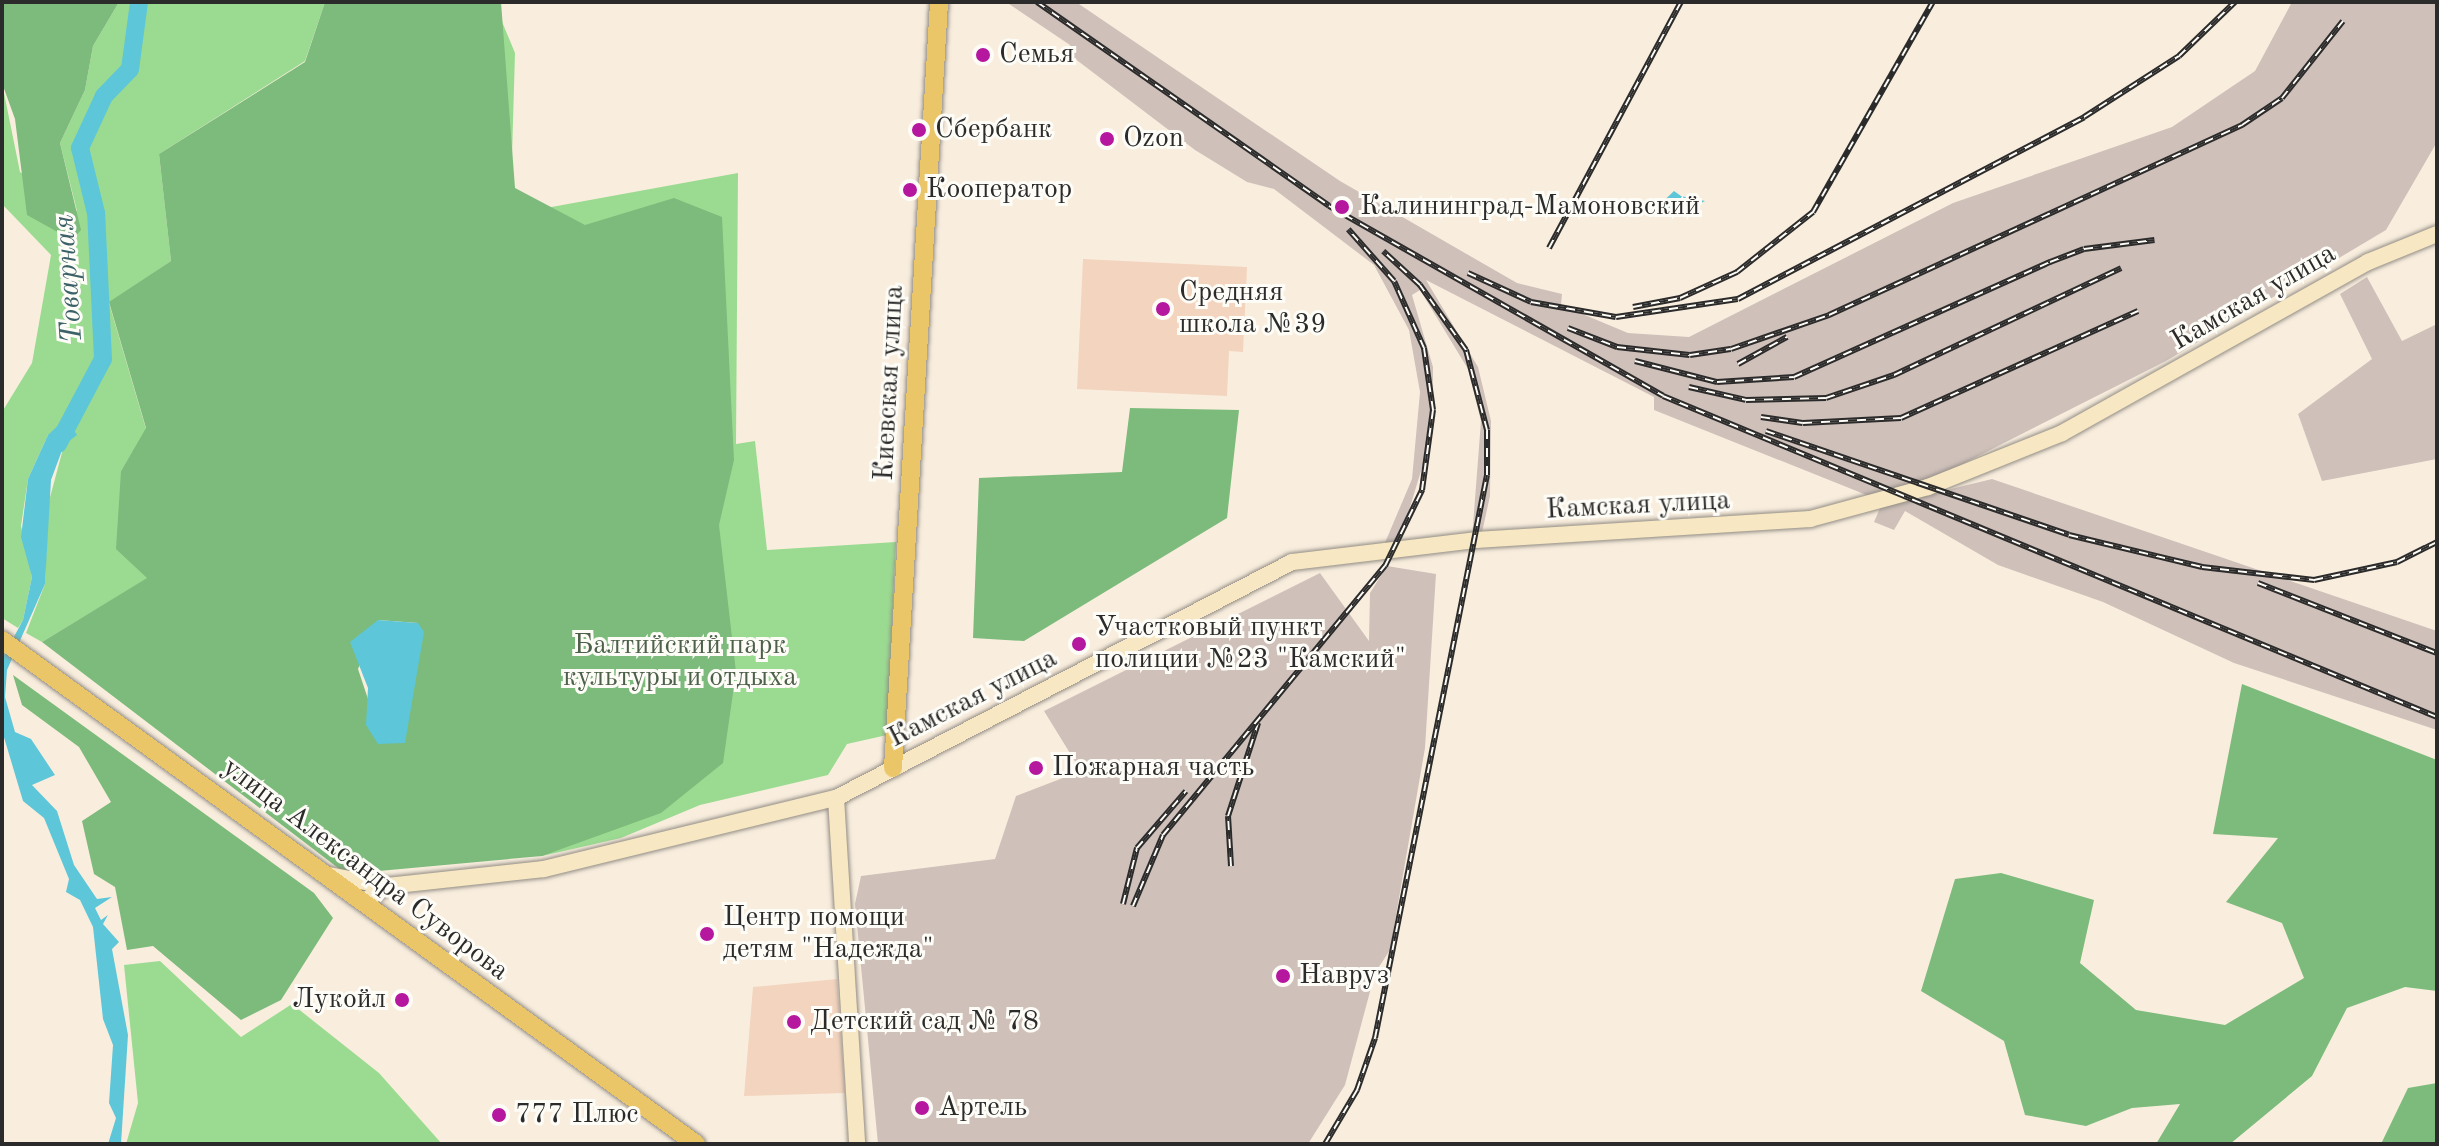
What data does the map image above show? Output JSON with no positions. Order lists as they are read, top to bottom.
{
  "streets": {
    "main road": ["Камская улица", "Киевская улица", "улица Александра Суворова"]
  },
  "crossings": [
    ["Камская улица", "Киевская улица"],
    ["Камская улица", "улица Александра Суворова"]
  ],
  "water": ["Товарная"],
  "parks": ["Балтийский парк культуры и отдыха"],
  "places": [
    "Семья",
    "Сбербанк",
    "Ozon",
    "Кооператор",
    "Калининград-Мамоновский",
    "Средняя школа №39",
    "Участковый пункт полиции №23 \"Камский\"",
    "Пожарная часть",
    "Центр помощи детям \"Надежда\"",
    "Навруз",
    "Лукойл",
    "Детский сад № 78",
    "Артель",
    "777 Плюс"
  ]
}
